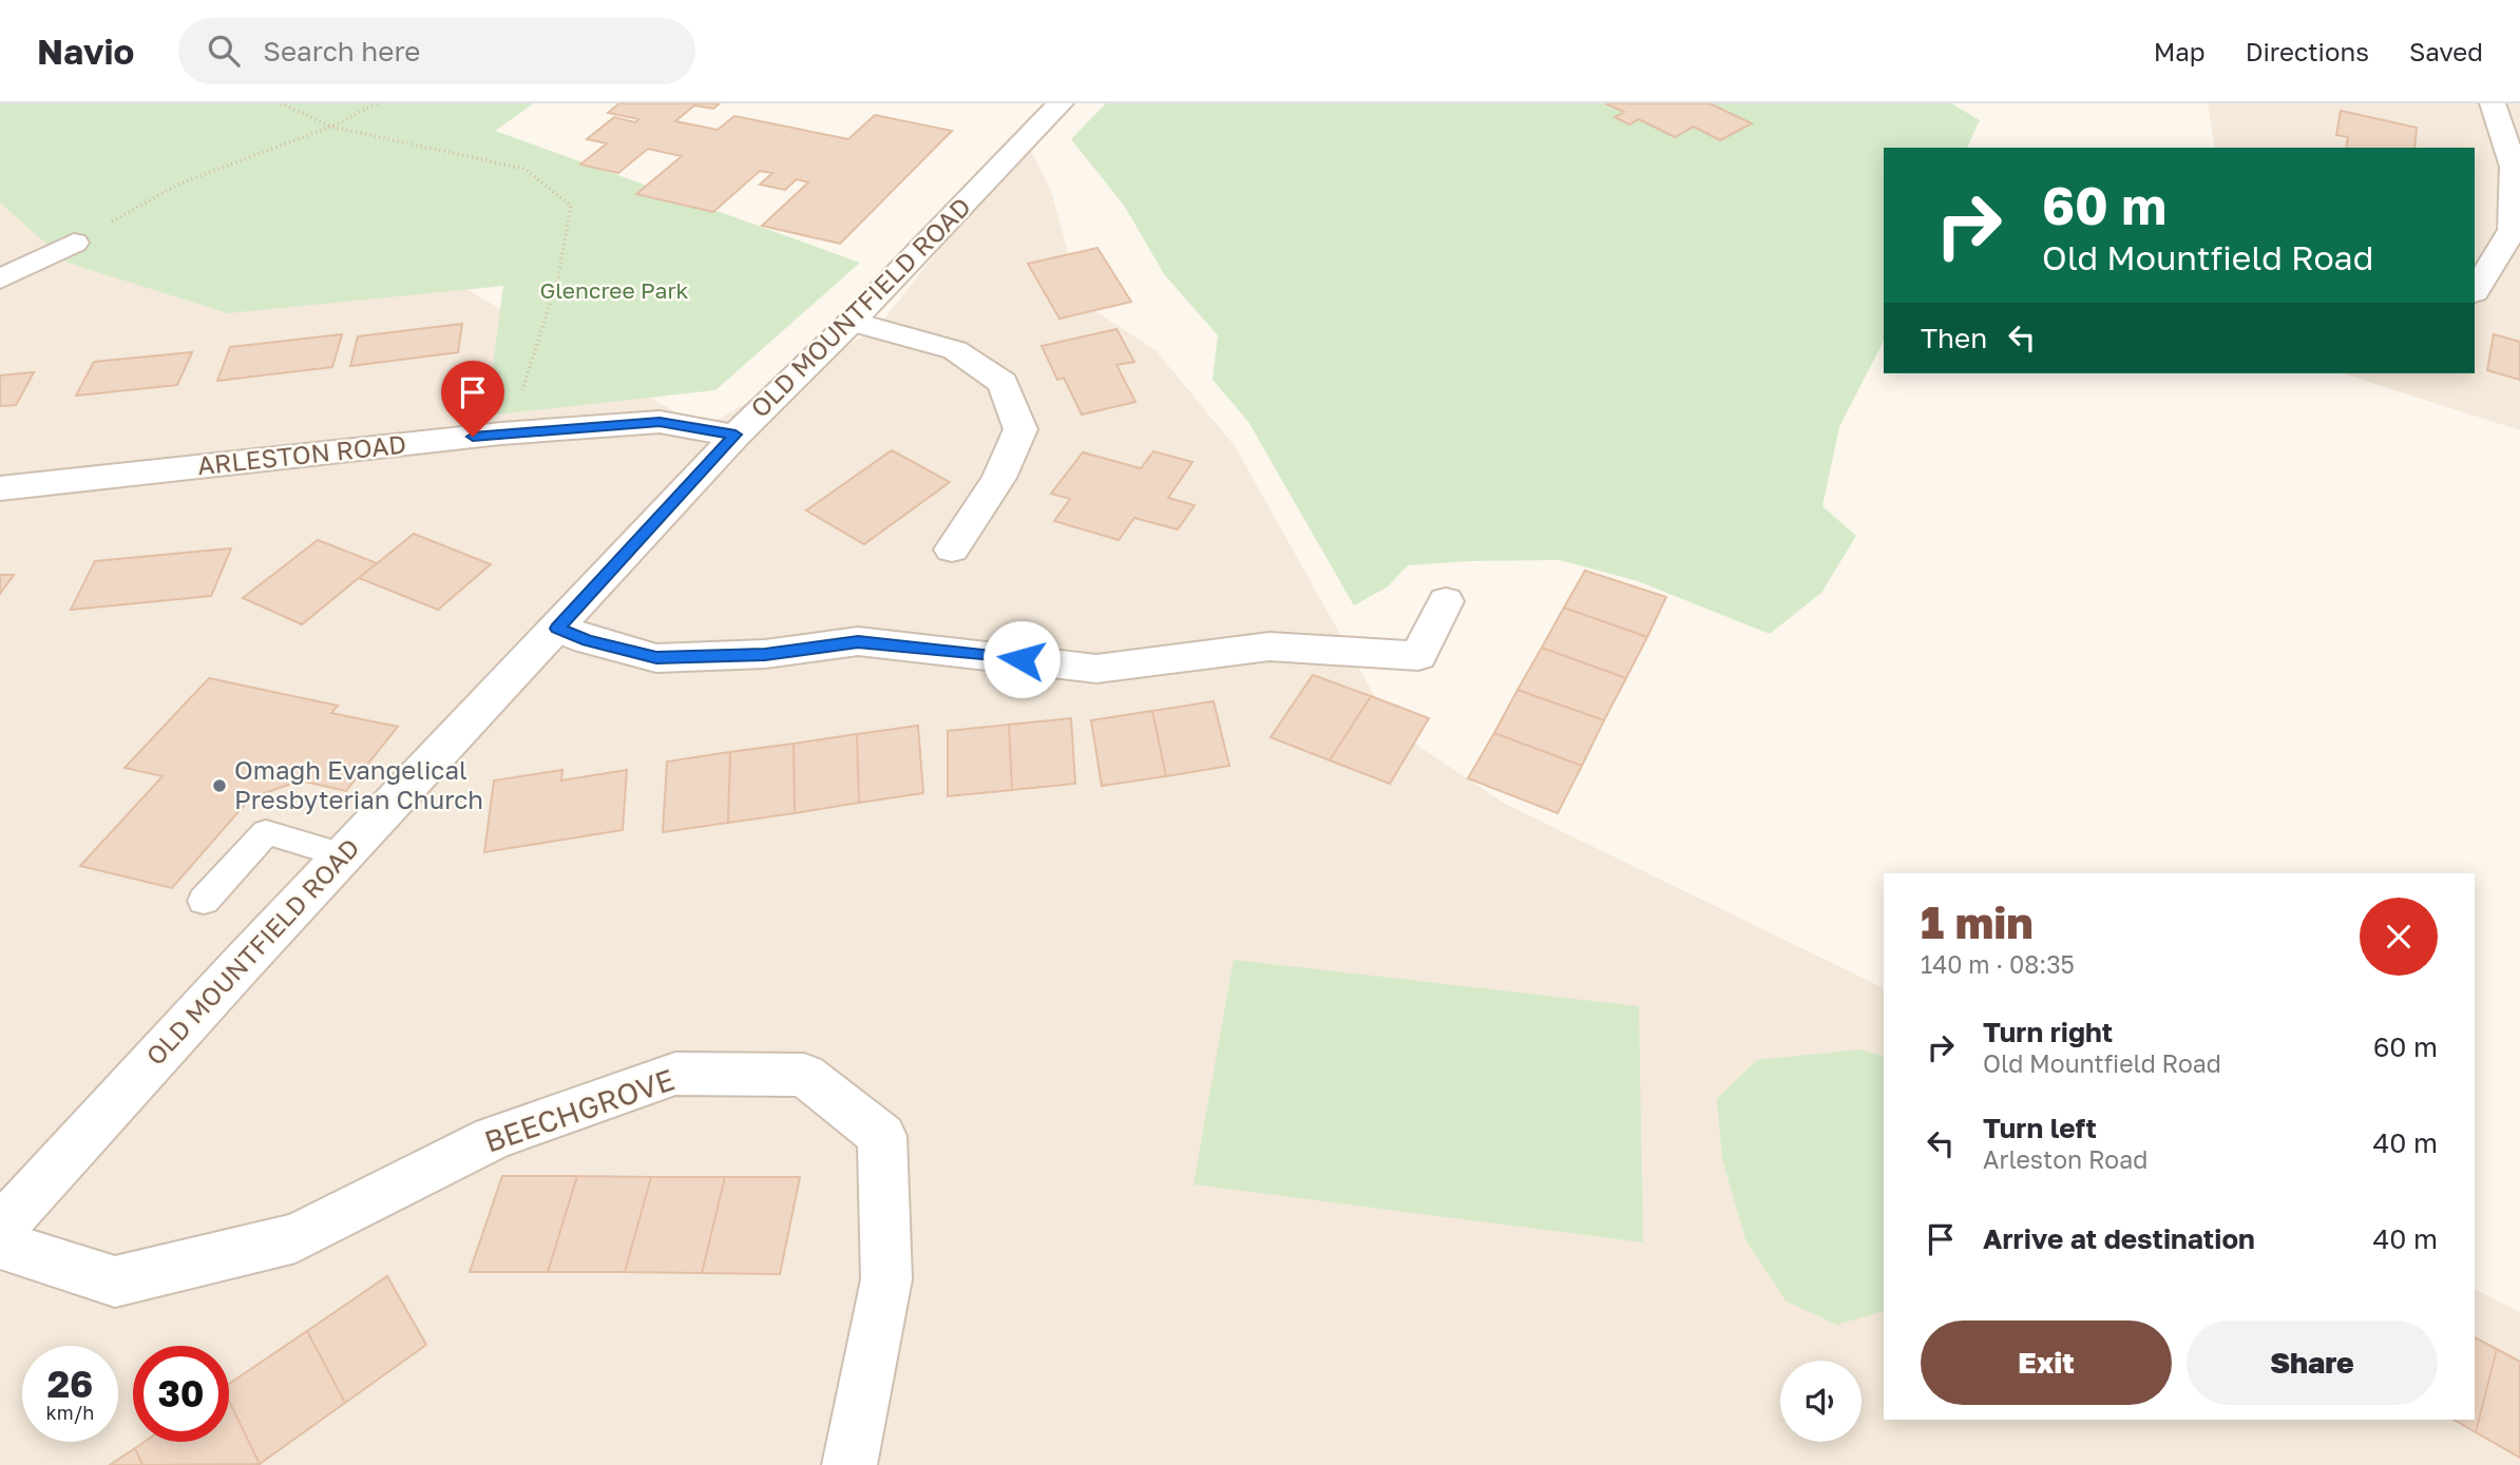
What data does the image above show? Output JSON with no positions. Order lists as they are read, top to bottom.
{
  "streets": {
    "street": ["OLD MOUNTFIELD ROAD", "ARLESTON ROAD", "BEECHGROVE"]
  },
  "crossings": [
    ["OLD MOUNTFIELD ROAD", "ARLESTON ROAD"]
  ],
  "parks": ["Glencree Park"],
  "places": ["Omagh Evangelical Presbyterian Church"],
  "page": {
    "header": "Navio",
    "search": "Search here",
    "nav": ["Map", "Directions", "Saved"],
    "turn": ["60 m", "Old Mountfield Road"],
    "then": "Then",
    "heading": ["1 min", "140 m · 08:35"],
    "list": [
      {
        "name": "Turn right",
        "note": "Old Mountfield Road",
        "value": "60 m"
      },
      {
        "name": "Turn left",
        "note": "Arleston Road",
        "value": "40 m"
      },
      {
        "name": "Arrive at destination",
        "value": "40 m"
      }
    ],
    "buttons": ["Exit", "Share"],
    "speed": "26 km/h",
    "limit": "30"
  }
}
